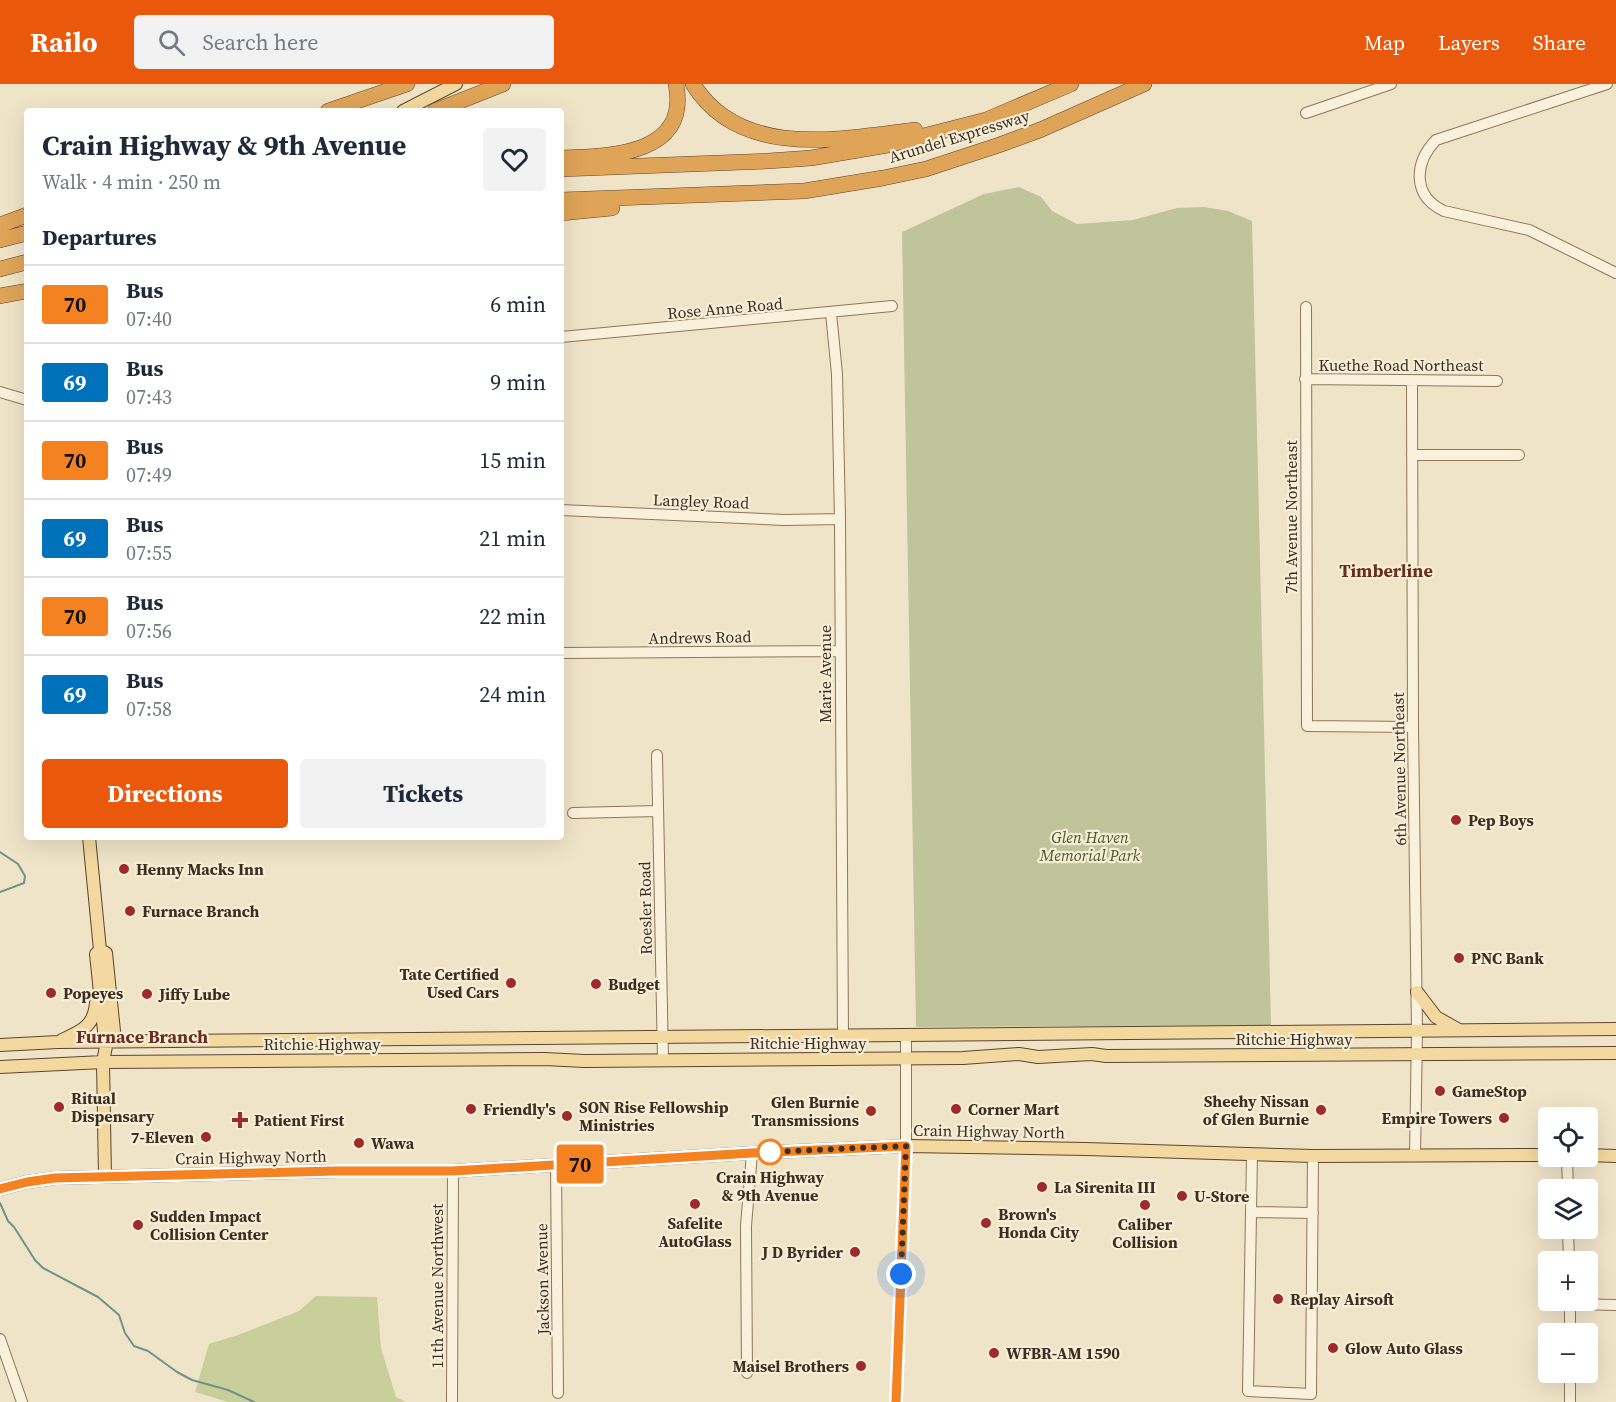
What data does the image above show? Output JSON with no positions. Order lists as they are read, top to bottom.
{
  "streets": {
    "highway": ["Arundel Expressway"],
    "main road": ["Ritchie Highway", "Crain Highway North"],
    "street": [
      "Rose Anne Road",
      "Kuethe Road Northeast",
      "Langley Road",
      "7th Avenue Northeast",
      "Andrews Road",
      "Marie Avenue",
      "6th Avenue Northeast",
      "Roesler Road",
      "Jackson Avenue",
      "11th Avenue Northwest"
    ]
  },
  "crossings": [
    ["Rose Anne Road", "Marie Avenue"],
    ["Kuethe Road Northeast", "7th Avenue Northeast"],
    ["Kuethe Road Northeast", "6th Avenue Northeast"],
    ["Langley Road", "Marie Avenue"],
    ["7th Avenue Northeast", "6th Avenue Northeast"],
    ["Andrews Road", "Marie Avenue"],
    ["Marie Avenue", "Ritchie Highway"],
    ["6th Avenue Northeast", "Ritchie Highway"],
    ["6th Avenue Northeast", "Crain Highway North"],
    ["Roesler Road", "Ritchie Highway"],
    ["Crain Highway North", "Jackson Avenue"],
    ["Crain Highway North", "11th Avenue Northwest"]
  ],
  "districts": ["Timberline", "Furnace Branch"],
  "parks": ["Glen Haven Memorial Park"],
  "places": {
    "other": [
      "Pep Boys",
      "Henny Macks Inn",
      "Furnace Branch",
      "PNC Bank",
      "Tate Certified Used Cars",
      "Budget",
      "Popeyes",
      "Jiffy Lube",
      "GameStop",
      "Ritual Dispensary",
      "Friendly's",
      "Corner Mart",
      "Sheehy Nissan of Glen Burnie",
      "Glen Burnie Transmissions",
      "SON Rise Fellowship Ministries",
      "Empire Towers",
      "7-Eleven",
      "Wawa",
      "Crain Highway & 9th Avenue",
      "La Sirenita III",
      "U-Store",
      "Safelite AutoGlass",
      "Caliber Collision",
      "Brown's Honda City",
      "Sudden Impact Collision Center",
      "J D Byrider",
      "Replay Airsoft",
      "Glow Auto Glass",
      "WFBR-AM 1590",
      "Maisel Brothers"
    ],
    "health": ["Patient First"]
  },
  "lines": ["bus line 70"],
  "page": {
    "header": "Railo",
    "search": "Search here",
    "nav": ["Map", "Layers", "Share"],
    "on_map": "70",
    "heading": [
      ["Crain Highway & 9th Avenue", "Walk · 4 min · 250 m"],
      "Departures"
    ],
    "list": [
      {
        "mark": "70",
        "name": "Bus",
        "note": "07:40",
        "value": "6 min"
      },
      {
        "mark": "69",
        "name": "Bus",
        "note": "07:43",
        "value": "9 min"
      },
      {
        "mark": "70",
        "name": "Bus",
        "note": "07:49",
        "value": "15 min"
      },
      {
        "mark": "69",
        "name": "Bus",
        "note": "07:55",
        "value": "21 min"
      },
      {
        "mark": "70",
        "name": "Bus",
        "note": "07:56",
        "value": "22 min"
      },
      {
        "mark": "69",
        "name": "Bus",
        "note": "07:58",
        "value": "24 min"
      }
    ],
    "buttons": ["Directions", "Tickets"],
    "map_buttons": ["+", "−"]
  }
}
